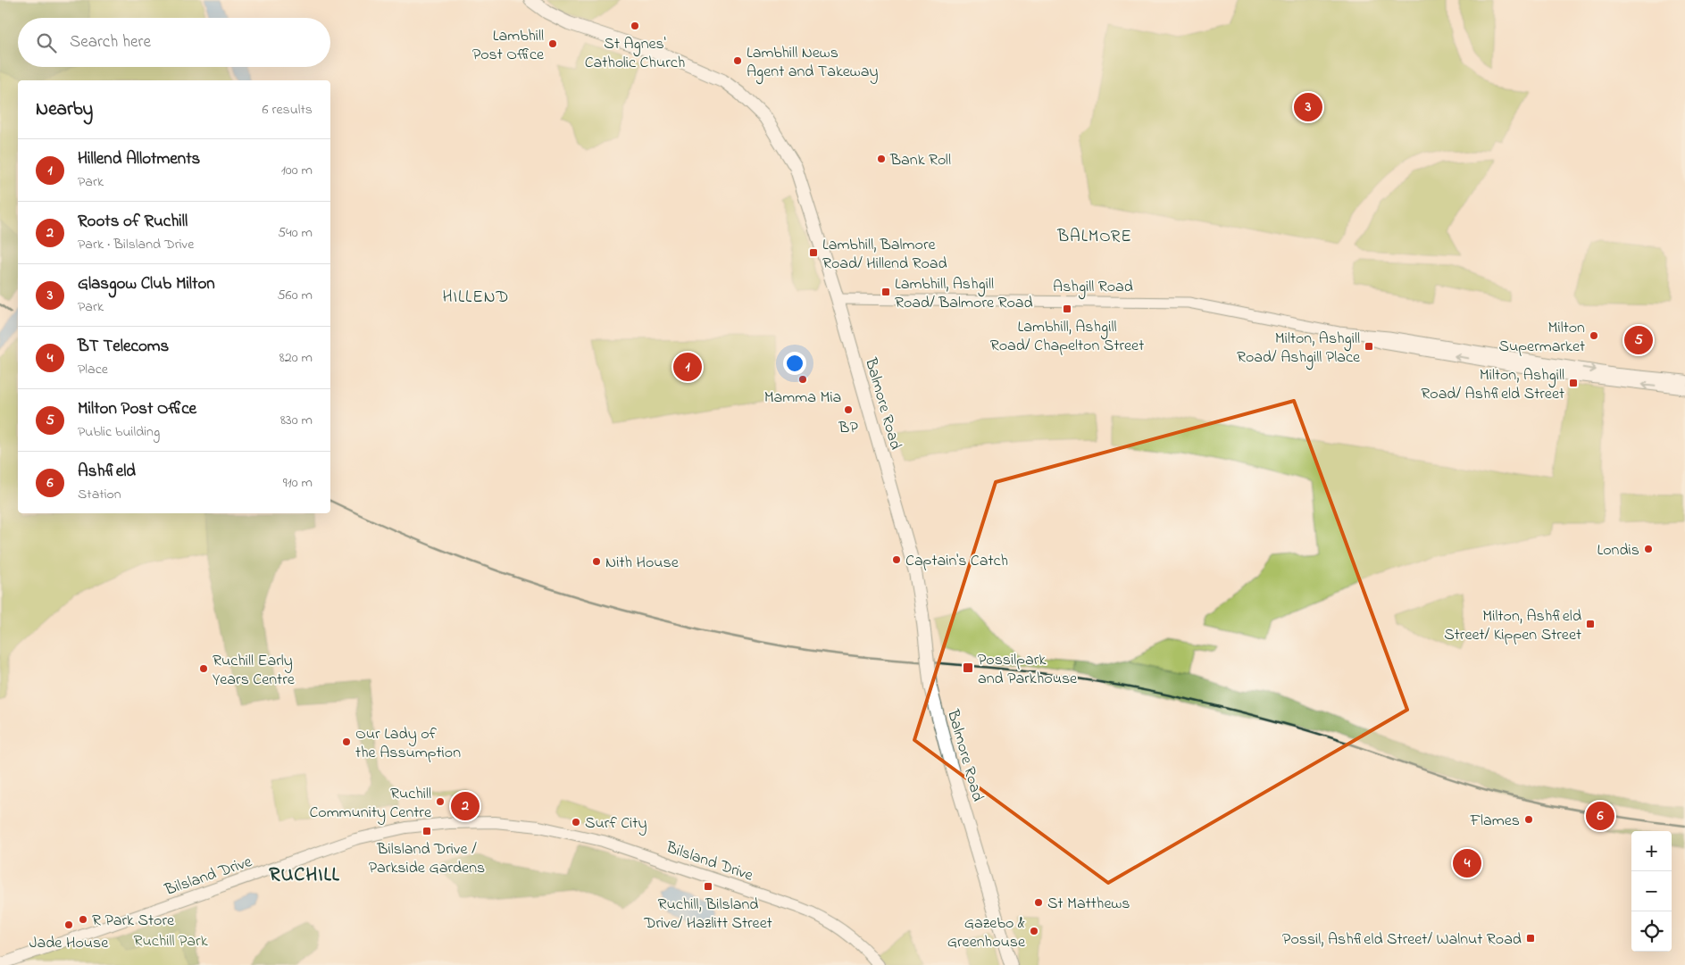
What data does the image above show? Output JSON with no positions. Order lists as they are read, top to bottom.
{
  "streets": {
    "main road": ["Balmore Road", "Bilsland Drive"],
    "street": ["Ashgill Road"]
  },
  "crossings": [
    ["Ashgill Road", "Balmore Road"]
  ],
  "districts": ["BALMORE", "HILLEND", "RUCHILL"],
  "parks": ["Ruchill Park"],
  "places": {
    "other": [
      "St Agnes' Catholic Church",
      "Lambhill Post Office",
      "Lambhill News Agent and Takeway",
      "Bank Roll",
      "Milton Supermarket",
      "Mamma Mia",
      "BP",
      "Londis",
      "Captain's Catch",
      "Nith House",
      "Ruchill Early Years Centre",
      "Our Lady of the Assumption",
      "Ruchill Community Centre",
      "Flames",
      "Surf City",
      "St Matthews",
      "R Park Store",
      "Jade House",
      "Gazebo & Greenhouse"
    ],
    "transit": [
      "Lambhill, Balmore Road/ Hillend Road",
      "Lambhill, Ashgill Road/ Balmore Road",
      "Lambhill, Ashgill Road/ Chapelton Street",
      "Milton, Ashgill Road/ Ashgill Place",
      "Milton, Ashgill Road/ Ashfield Street",
      "Milton, Ashfield Street/ Kippen Street",
      "Possilpark and Parkhouse",
      "Bilsland Drive / Parkside Gardens",
      "Ruchill, Bilsland Drive/ Hazlitt Street",
      "Possil, Ashfield Street/ Walnut Road"
    ]
  },
  "page": {
    "search": "Search here",
    "heading": ["Nearby", "6 results"],
    "pins": [
      "3",
      "5",
      "1",
      "2",
      "6",
      "4"
    ],
    "list": [
      {
        "mark": "1",
        "name": "Hillend Allotments",
        "note": "Park",
        "value": "100 m"
      },
      {
        "mark": "2",
        "name": "Roots of Ruchill",
        "note": "Park · Bilsland Drive",
        "value": "540 m"
      },
      {
        "mark": "3",
        "name": "Glasgow Club Milton",
        "note": "Park",
        "value": "560 m"
      },
      {
        "mark": "4",
        "name": "BT Telecoms",
        "note": "Place",
        "value": "820 m"
      },
      {
        "mark": "5",
        "name": "Milton Post Office",
        "note": "Public building",
        "value": "830 m"
      },
      {
        "mark": "6",
        "name": "Ashfield",
        "note": "Station",
        "value": "910 m"
      }
    ],
    "map_buttons": ["+", "−"]
  }
}
